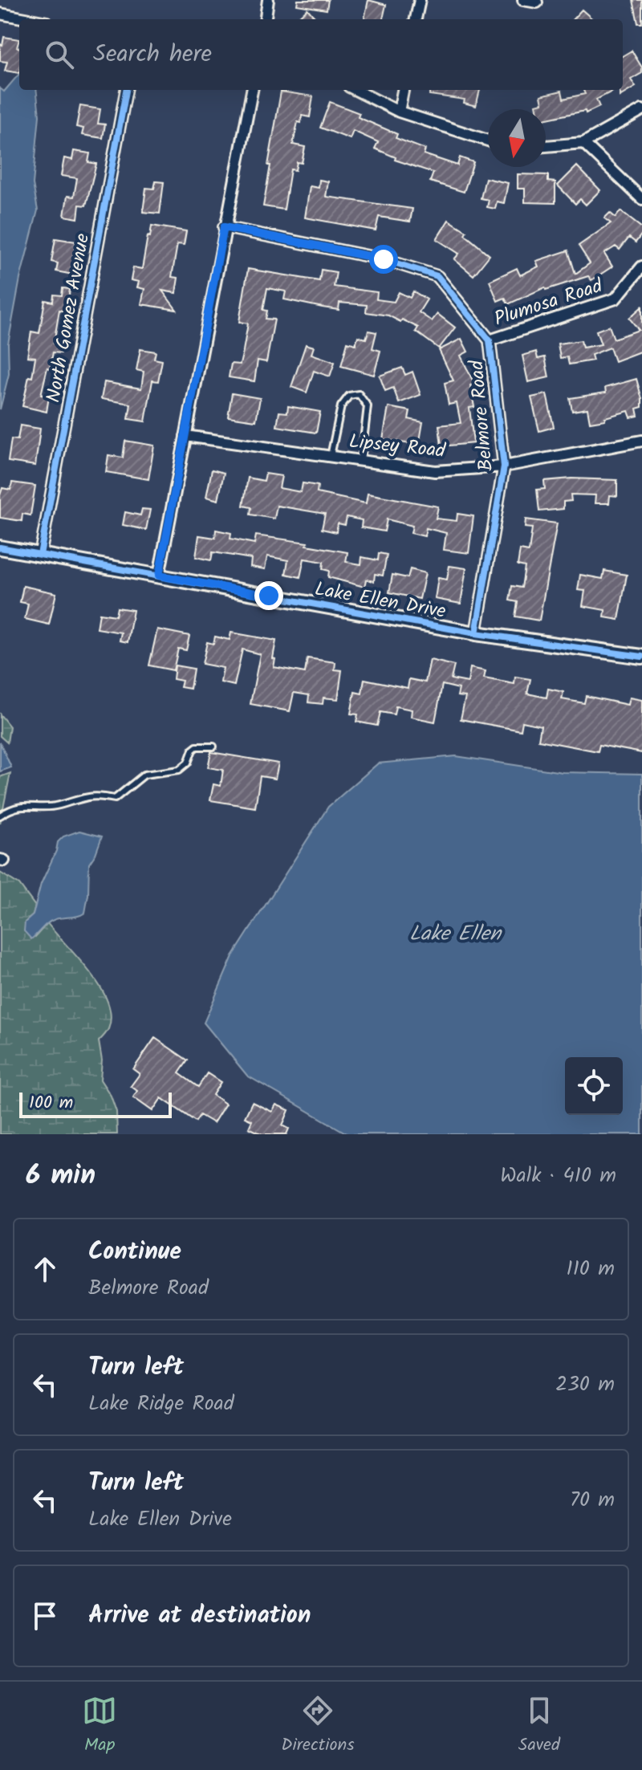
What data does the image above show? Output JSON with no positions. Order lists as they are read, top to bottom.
{
  "streets": {
    "street": [
      "Plumosa Road",
      "North Gomez Avenue",
      "Belmore Road",
      "Lipsey Road",
      "Lake Ellen Drive"
    ]
  },
  "crossings": [
    ["Plumosa Road", "Belmore Road"],
    ["North Gomez Avenue", "Lake Ellen Drive"],
    ["Belmore Road", "Lipsey Road"],
    ["Belmore Road", "Lake Ellen Drive"]
  ],
  "water": ["Lake Ellen"],
  "scale_bar": "100 m",
  "north": "bottom",
  "page": {
    "search": "Search here",
    "scale": "100 m",
    "heading": ["6 min", "Walk · 410 m"],
    "list": [
      ["Continue", "Belmore Road", "110 m"],
      ["Turn left", "Lake Ridge Road", "230 m"],
      ["Turn left", "Lake Ellen Drive", "70 m"],
      "Arrive at destination"
    ],
    "nav": ["Map", "Directions", "Saved"]
  }
}
